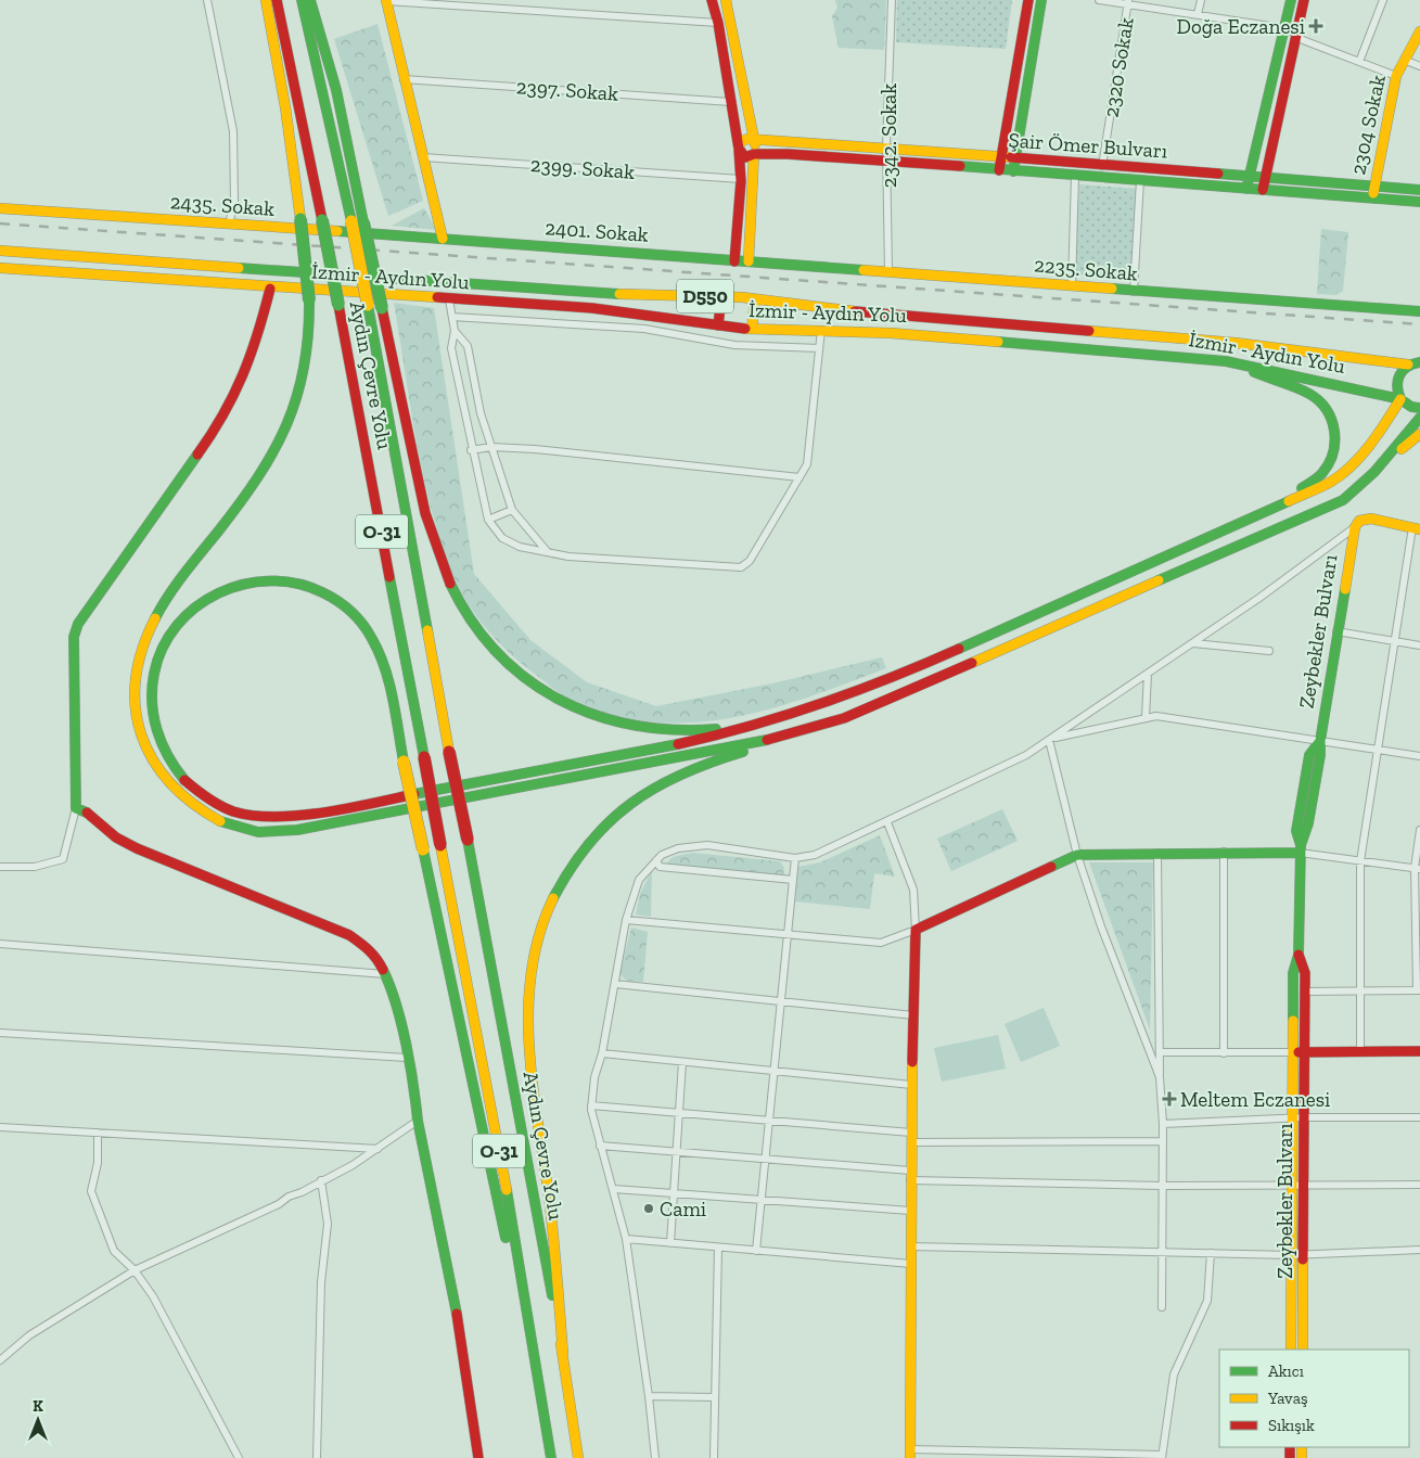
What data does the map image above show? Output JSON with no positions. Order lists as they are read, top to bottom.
{
  "streets": {
    "main road": [
      "2304 Sokak",
      "Şair Ömer Bulvarı",
      "2435. Sokak",
      "2401. Sokak",
      "2235. Sokak",
      "İzmir - Aydın Yolu",
      "D550",
      "Aydın Çevre Yolu",
      "O-31",
      "Zeybekler Bulvarı"
    ],
    "street": [
      "2320 Sokak",
      "2397. Sokak",
      "2342. Sokak",
      "2399. Sokak"
    ]
  },
  "crossings": [
    ["2320 Sokak", "Şair Ömer Bulvarı"],
    ["2304 Sokak", "Şair Ömer Bulvarı"],
    ["2342. Sokak", "Şair Ömer Bulvarı"],
    ["2342. Sokak", "2235. Sokak"],
    ["2435. Sokak", "2401. Sokak"],
    ["2401. Sokak", "2235. Sokak"],
    ["Aydın Çevre Yolu", "O-31"]
  ],
  "places": {
    "health": ["Doğa Eczanesi", "Meltem Eczanesi"],
    "other": ["Cami"]
  },
  "legend": ["Akıcı", "Yavaş", "Sıkışık"],
  "north": "top"
}
